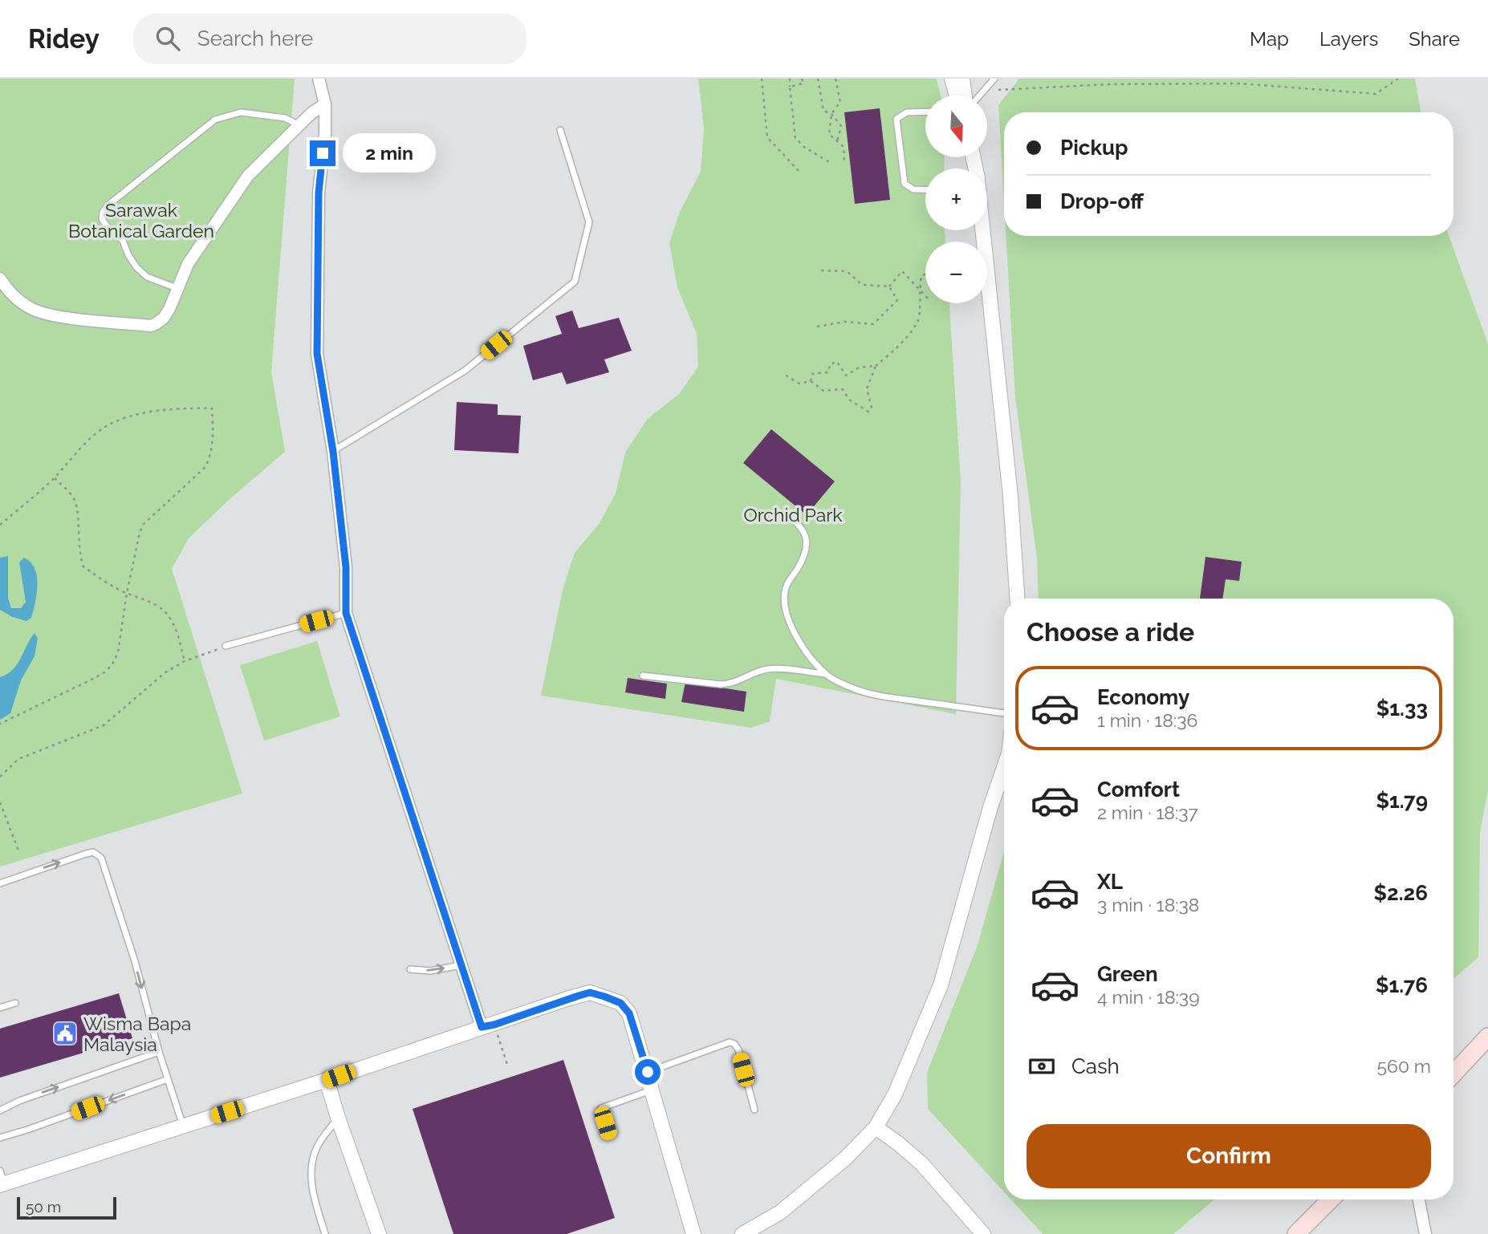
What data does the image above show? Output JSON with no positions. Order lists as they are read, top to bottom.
{
  "parks": ["Sarawak Botanical Garden", "Orchid Park"],
  "places": {
    "public building": ["Wisma Bapa Malaysia"]
  },
  "scale_bar": "50 m",
  "north": "bottom",
  "page": {
    "header": "Ridey",
    "search": "Search here",
    "nav": ["Map", "Layers", "Share"],
    "map_buttons": ["+", "−"],
    "banner": ["Pickup", "Drop-off"],
    "bubble": "2 min",
    "heading": "Choose a ride",
    "list": [
      {
        "name": "Economy",
        "note": "1 min · 18:36",
        "value": "$1.33"
      },
      {
        "name": "Comfort",
        "note": "2 min · 18:37",
        "value": "$1.79"
      },
      {
        "name": "XL",
        "note": "3 min · 18:38",
        "value": "$2.26"
      },
      {
        "name": "Green",
        "note": "4 min · 18:39",
        "value": "$1.76"
      }
    ],
    "pay": ["Cash", "560 m"],
    "buttons": "Confirm",
    "scale": "50 m"
  }
}
